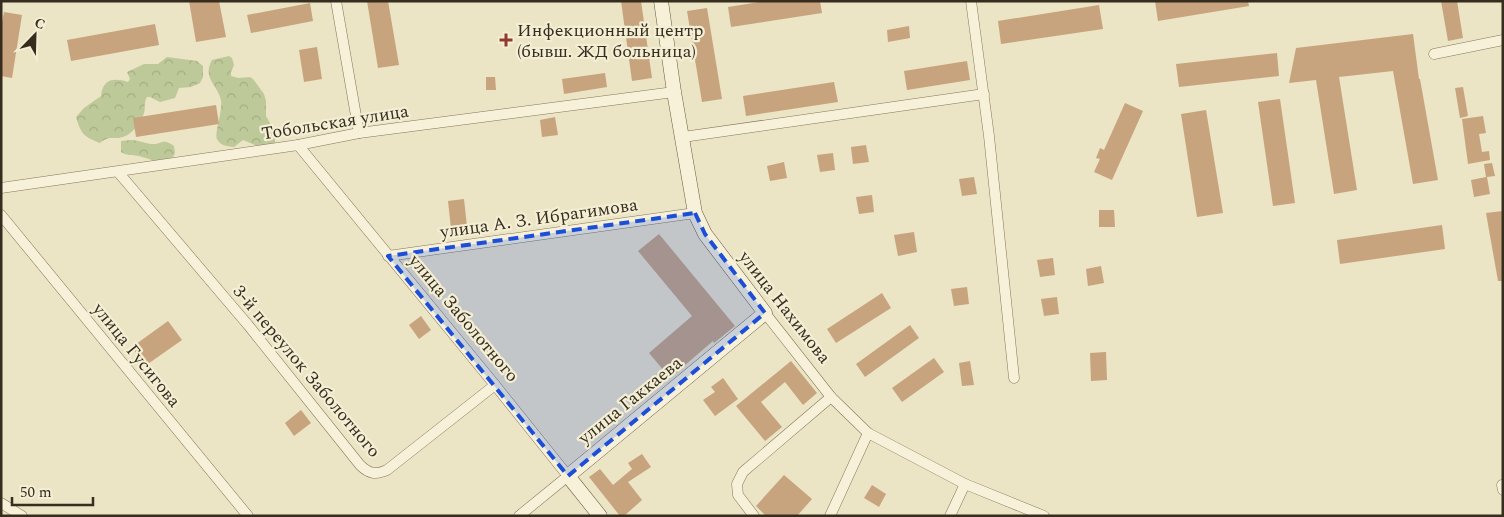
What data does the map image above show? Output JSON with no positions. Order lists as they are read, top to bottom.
{
  "streets": {
    "street": [
      "Тобольская улица",
      "улица А. З. Ибрагимова",
      "улица Нахимова",
      "улица Заболотного",
      "улица Гусигова",
      "3-й переулок Заболотного",
      "улица Гаккаева"
    ]
  },
  "crossings": [
    ["Тобольская улица", "улица Нахимова"],
    ["Тобольская улица", "улица Заболотного"],
    ["Тобольская улица", "3-й переулок Заболотного"],
    ["улица А. З. Ибрагимова", "улица Нахимова"],
    ["улица А. З. Ибрагимова", "улица Заболотного"],
    ["улица Нахимова", "улица Гаккаева"],
    ["улица Заболотного", "3-й переулок Заболотного"],
    ["улица Заболотного", "улица Гаккаева"]
  ],
  "places": {
    "health": ["Инфекционный центр (бывш. ЖД больница)"]
  },
  "scale_bar": "50 m",
  "north": "top right"
}
